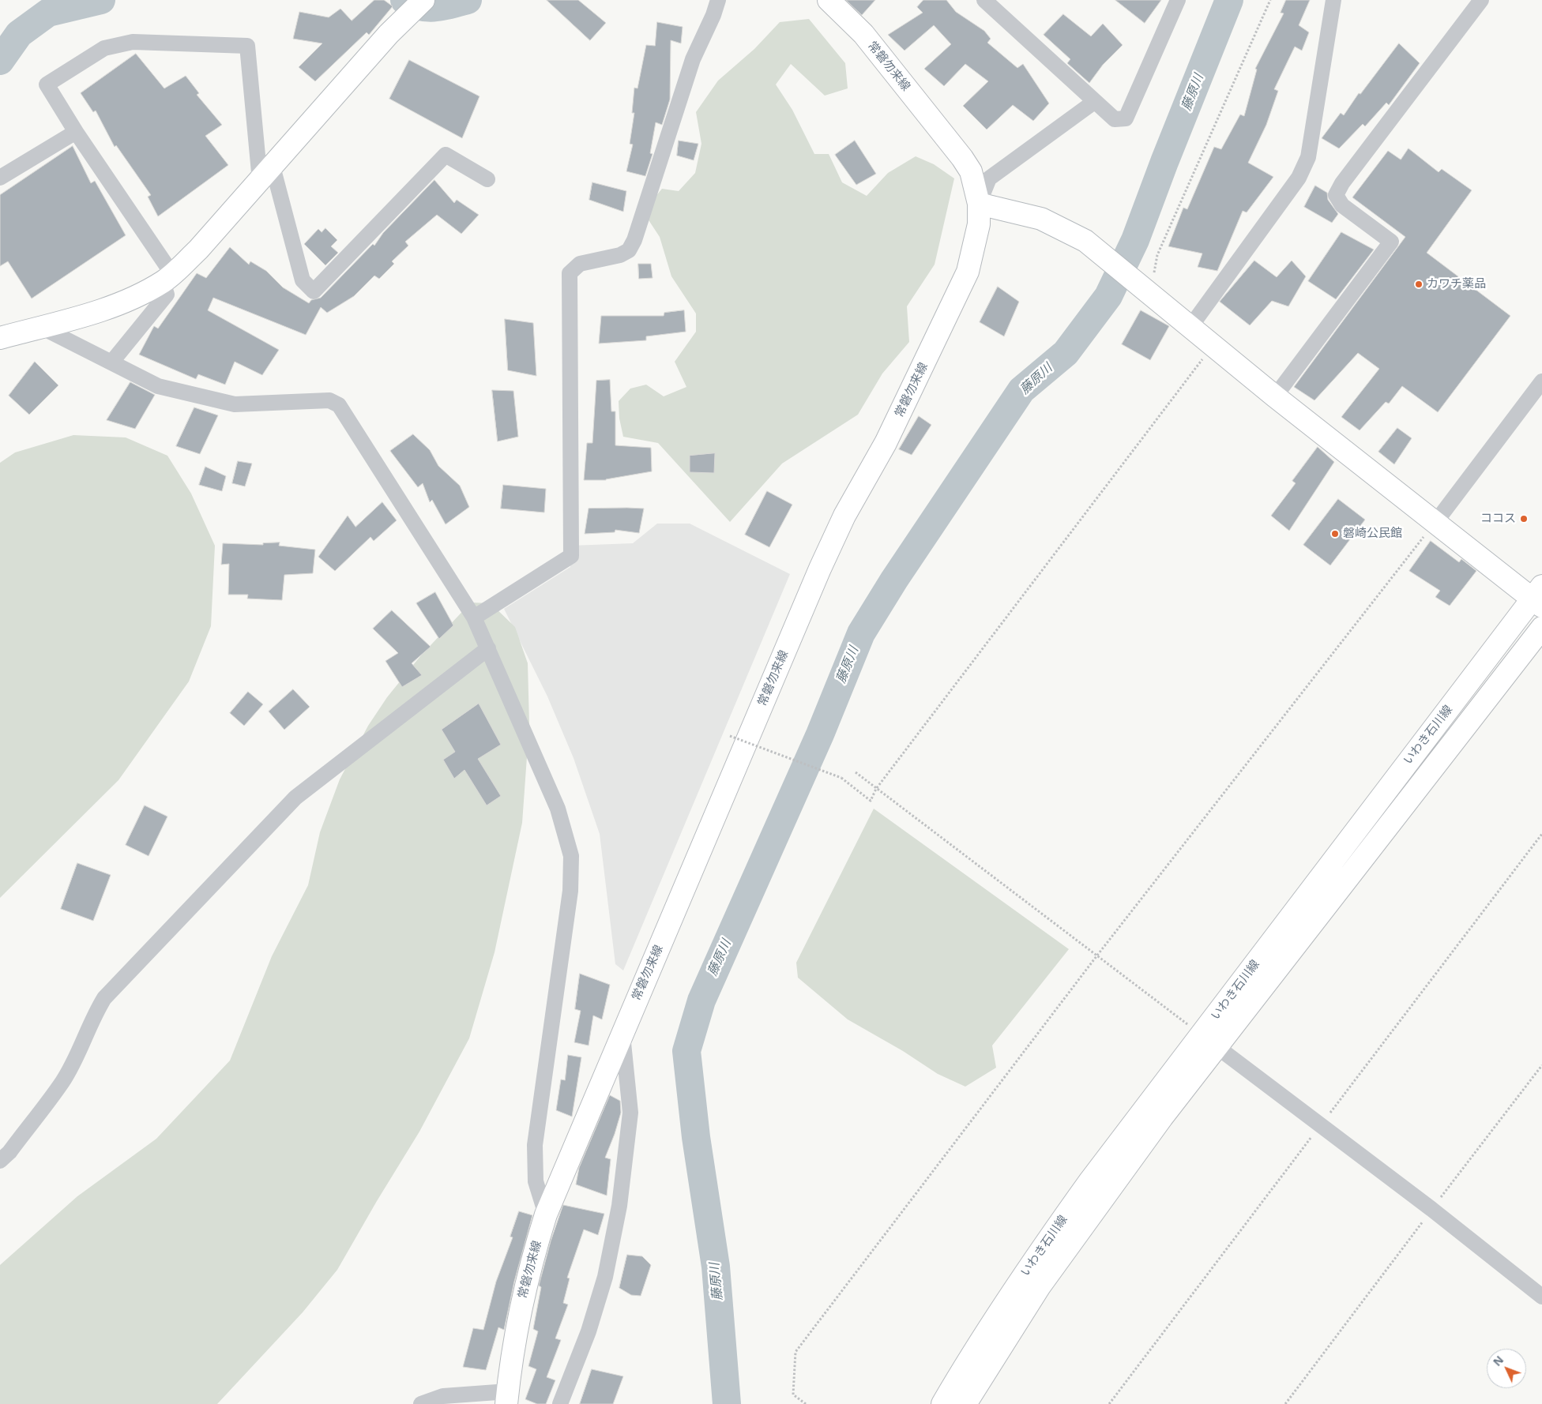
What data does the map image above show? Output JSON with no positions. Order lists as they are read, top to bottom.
{
  "streets": {
    "main road": ["常磐勿来線", "いわき石川線"]
  },
  "water": ["藤原川"],
  "places": ["カワチ薬品", "ココス", "磐崎公民館"],
  "north": "top left"
}
